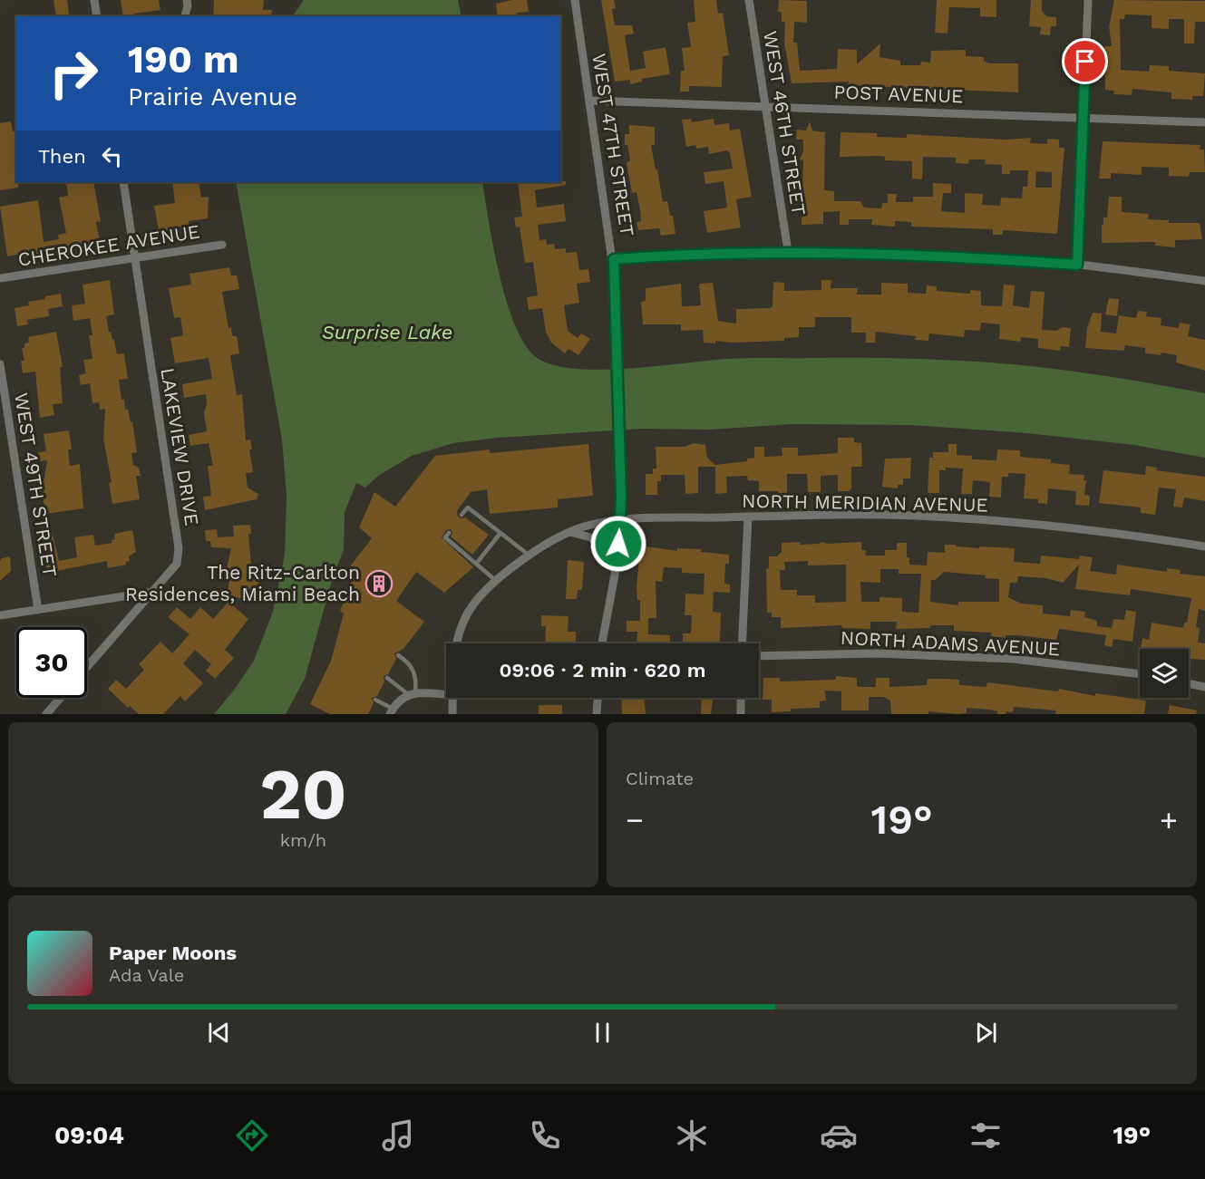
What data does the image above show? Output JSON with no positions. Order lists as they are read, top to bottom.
{
  "streets": {
    "street": [
      "POST AVENUE",
      "WEST 46TH STREET",
      "WEST 47TH STREET",
      "CHEROKEE AVENUE",
      "LAKEVIEW DRIVE",
      "WEST 49TH STREET",
      "NORTH MERIDIAN AVENUE",
      "NORTH ADAMS AVENUE"
    ]
  },
  "crossings": [
    ["POST AVENUE", "WEST 46TH STREET"],
    ["POST AVENUE", "WEST 47TH STREET"],
    ["WEST 47TH STREET", "NORTH MERIDIAN AVENUE"],
    ["CHEROKEE AVENUE", "LAKEVIEW DRIVE"]
  ],
  "water": ["Surprise Lake"],
  "places": {
    "building": ["The Ritz-Carlton Residences, Miami Beach"]
  },
  "page": {
    "turn": ["190 m", "Prairie Avenue"],
    "then": "Then",
    "limit": "30",
    "trip": "09:06 · 2 min · 620 m",
    "tile": [
      ["20", "km/h"],
      "Climate"
    ],
    "heat": ["−", "19°", "+"],
    "song": ["Paper Moons", "Ada Vale"],
    "tabs": ["09:04", "19°"]
  }
}
